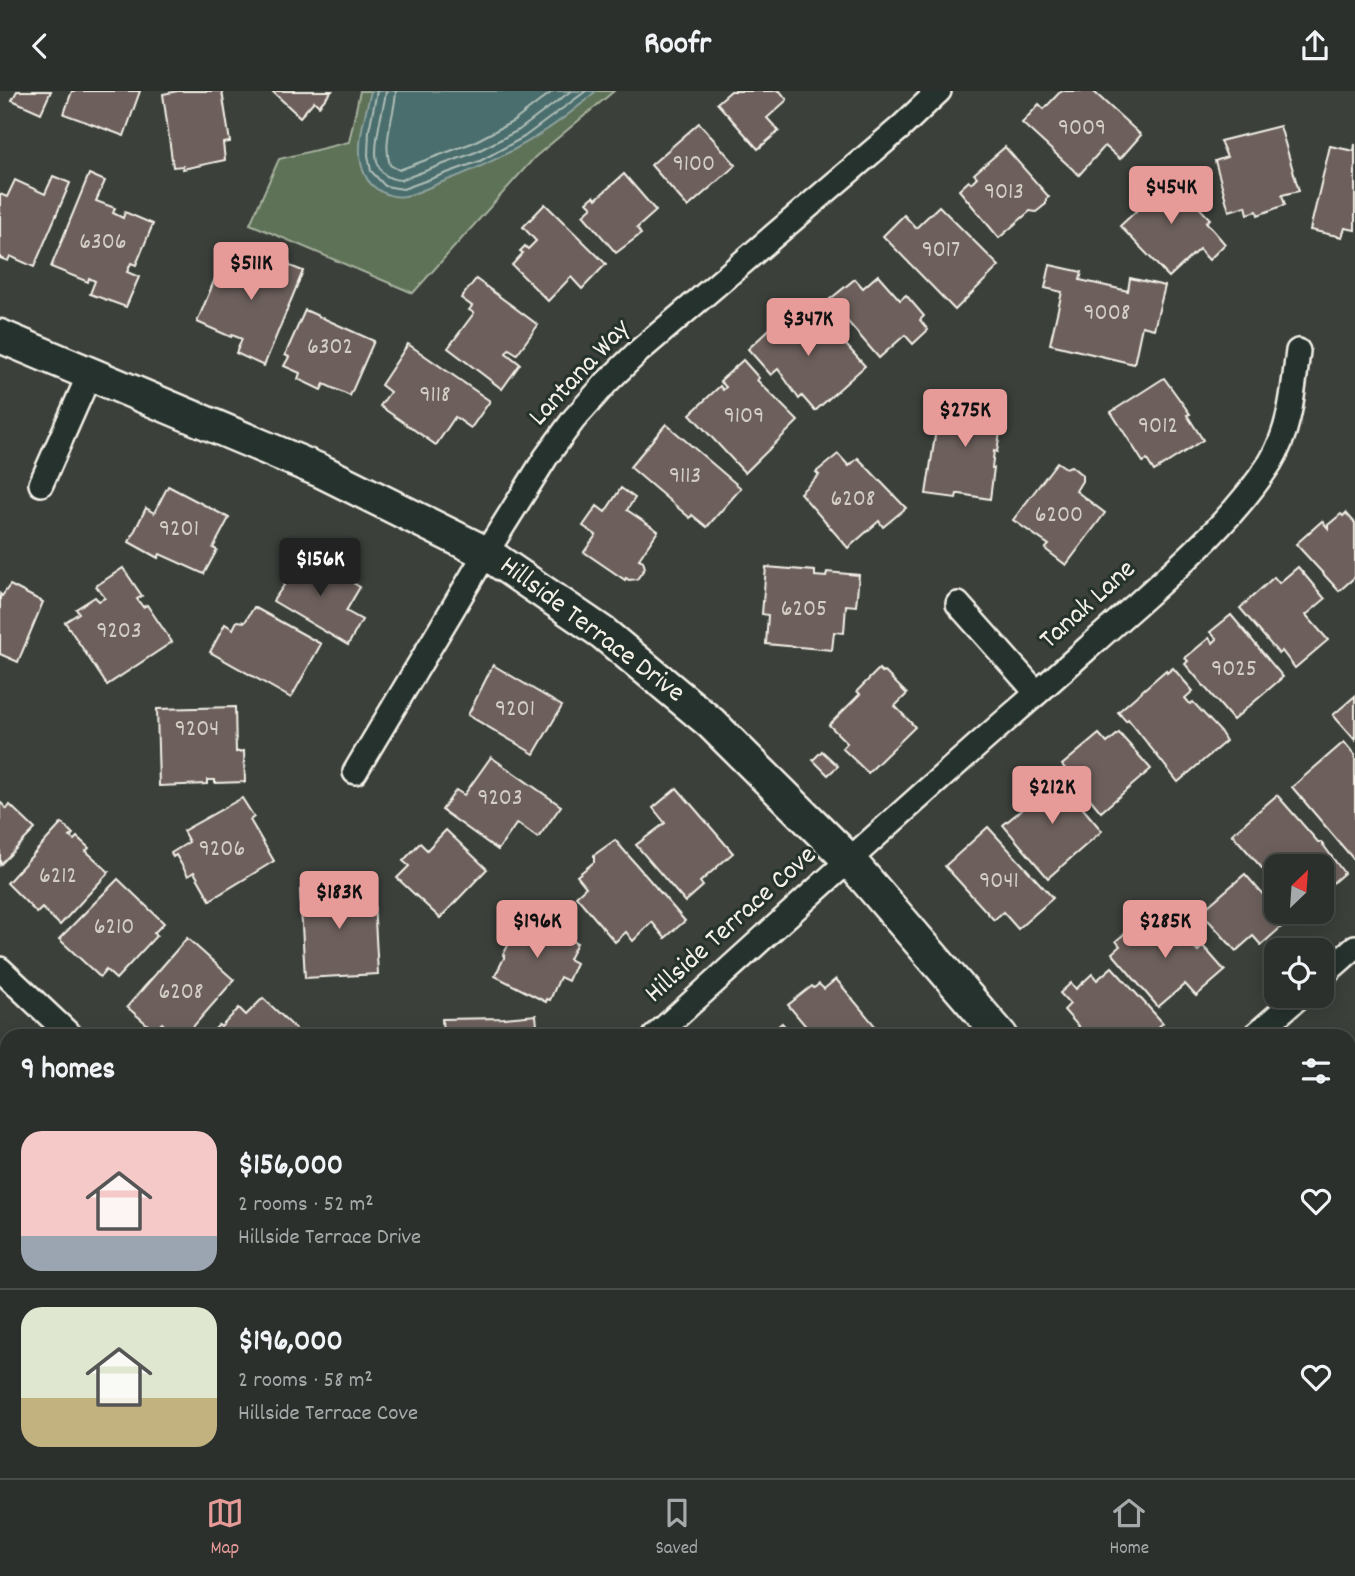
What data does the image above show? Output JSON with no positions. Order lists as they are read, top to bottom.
{
  "streets": {
    "street": [
      "Lantana Way",
      "Tanak Lane",
      "Hillside Terrace Drive",
      "Hillside Terrace Cove"
    ]
  },
  "crossings": [
    ["Lantana Way", "Hillside Terrace Drive"],
    ["Tanak Lane", "Hillside Terrace Drive"],
    ["Tanak Lane", "Hillside Terrace Cove"],
    ["Hillside Terrace Drive", "Hillside Terrace Cove"]
  ],
  "house_numbers": [
    "9009",
    "9100",
    "9013",
    "6306",
    "9017",
    "9008",
    "6302",
    "9118",
    "9109",
    "9012",
    "9113",
    "6208",
    "6200",
    "9201",
    "6205",
    "9203",
    "9025",
    "9201",
    "9204",
    "9203",
    "9206",
    "6212",
    "9041",
    "6210",
    "6208"
  ],
  "north": "top right",
  "page": {
    "header": "Roofr",
    "price": [
      "$454K",
      "$511K",
      "$347K",
      "$275K",
      "$156K",
      "$212K",
      "$183K",
      "$196K",
      "$285K"
    ],
    "heading": "9 homes",
    "list": [
      {
        "name": "$156,000",
        "note": "2 rooms · 52 m² · Hillside Terrace Drive"
      },
      {
        "name": "$196,000",
        "note": "2 rooms · 58 m² · Hillside Terrace Cove"
      }
    ],
    "tabs": ["Map", "Saved", "Home"]
  }
}
